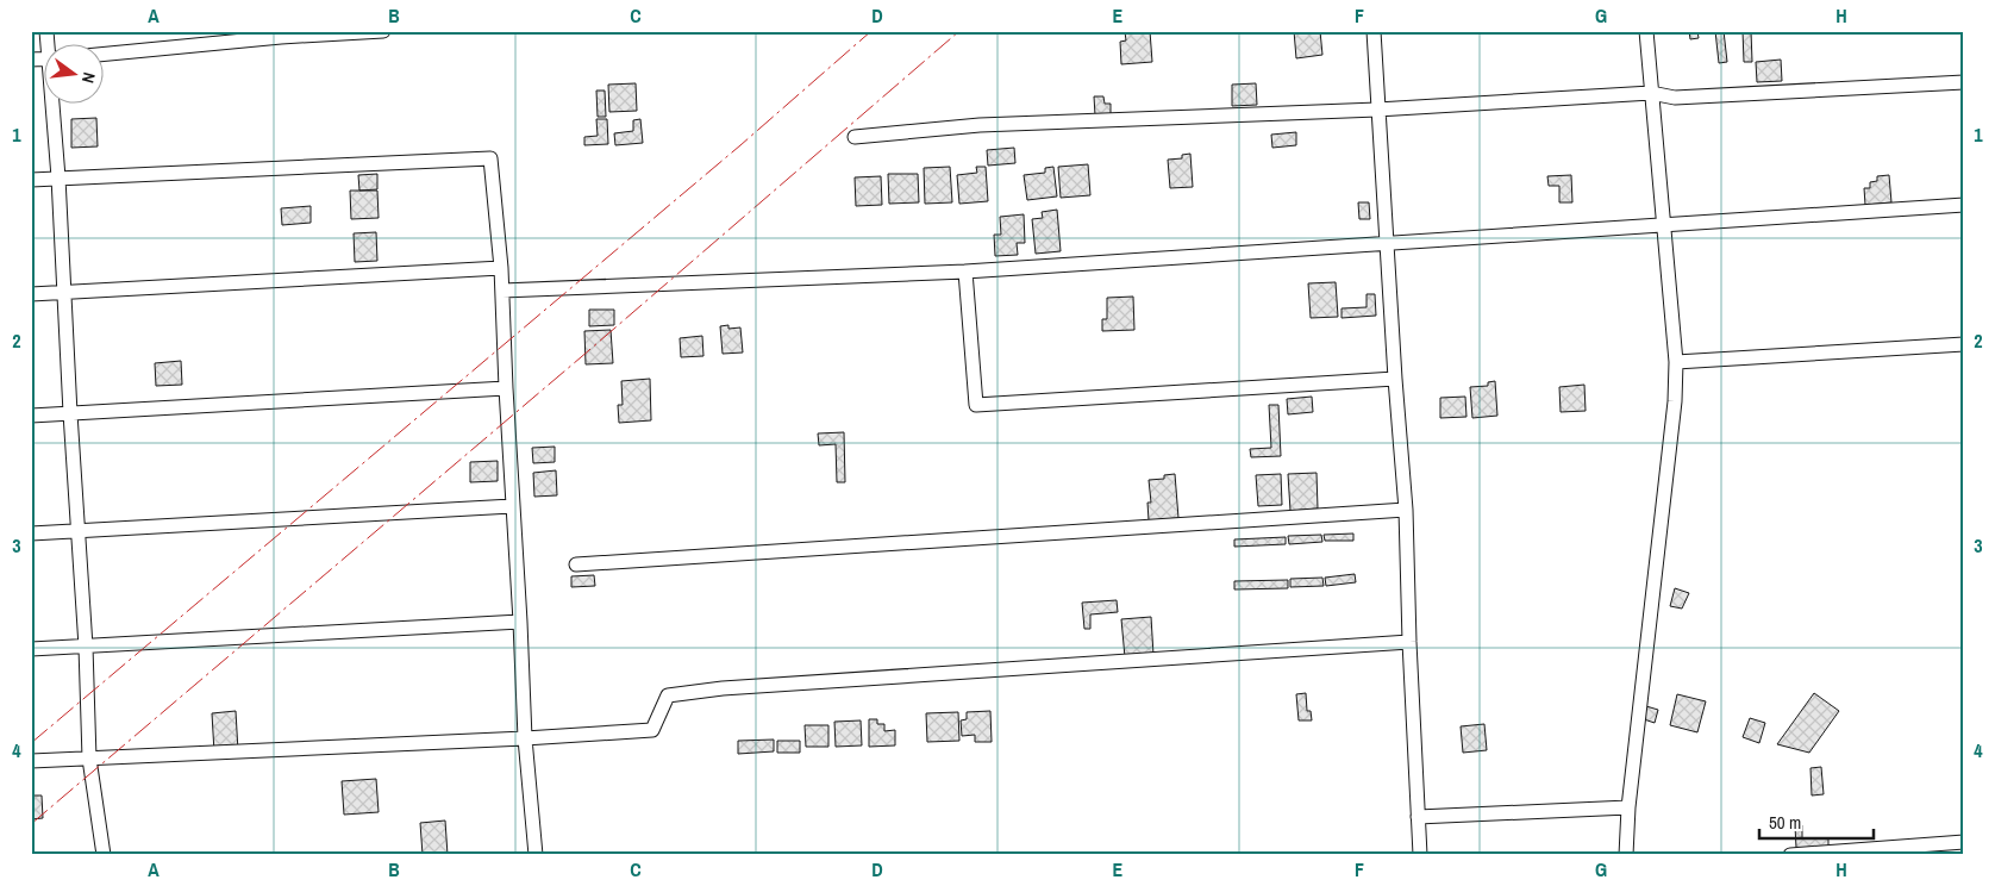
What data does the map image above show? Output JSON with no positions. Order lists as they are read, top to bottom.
{
  "scale_bar": "50 m",
  "north": "right",
  "grid": {
    "columns": [
      "A",
      "B",
      "C",
      "D",
      "E",
      "F",
      "G",
      "H"
    ],
    "rows": [
      "1",
      "2",
      "3",
      "4"
    ]
  }
}
